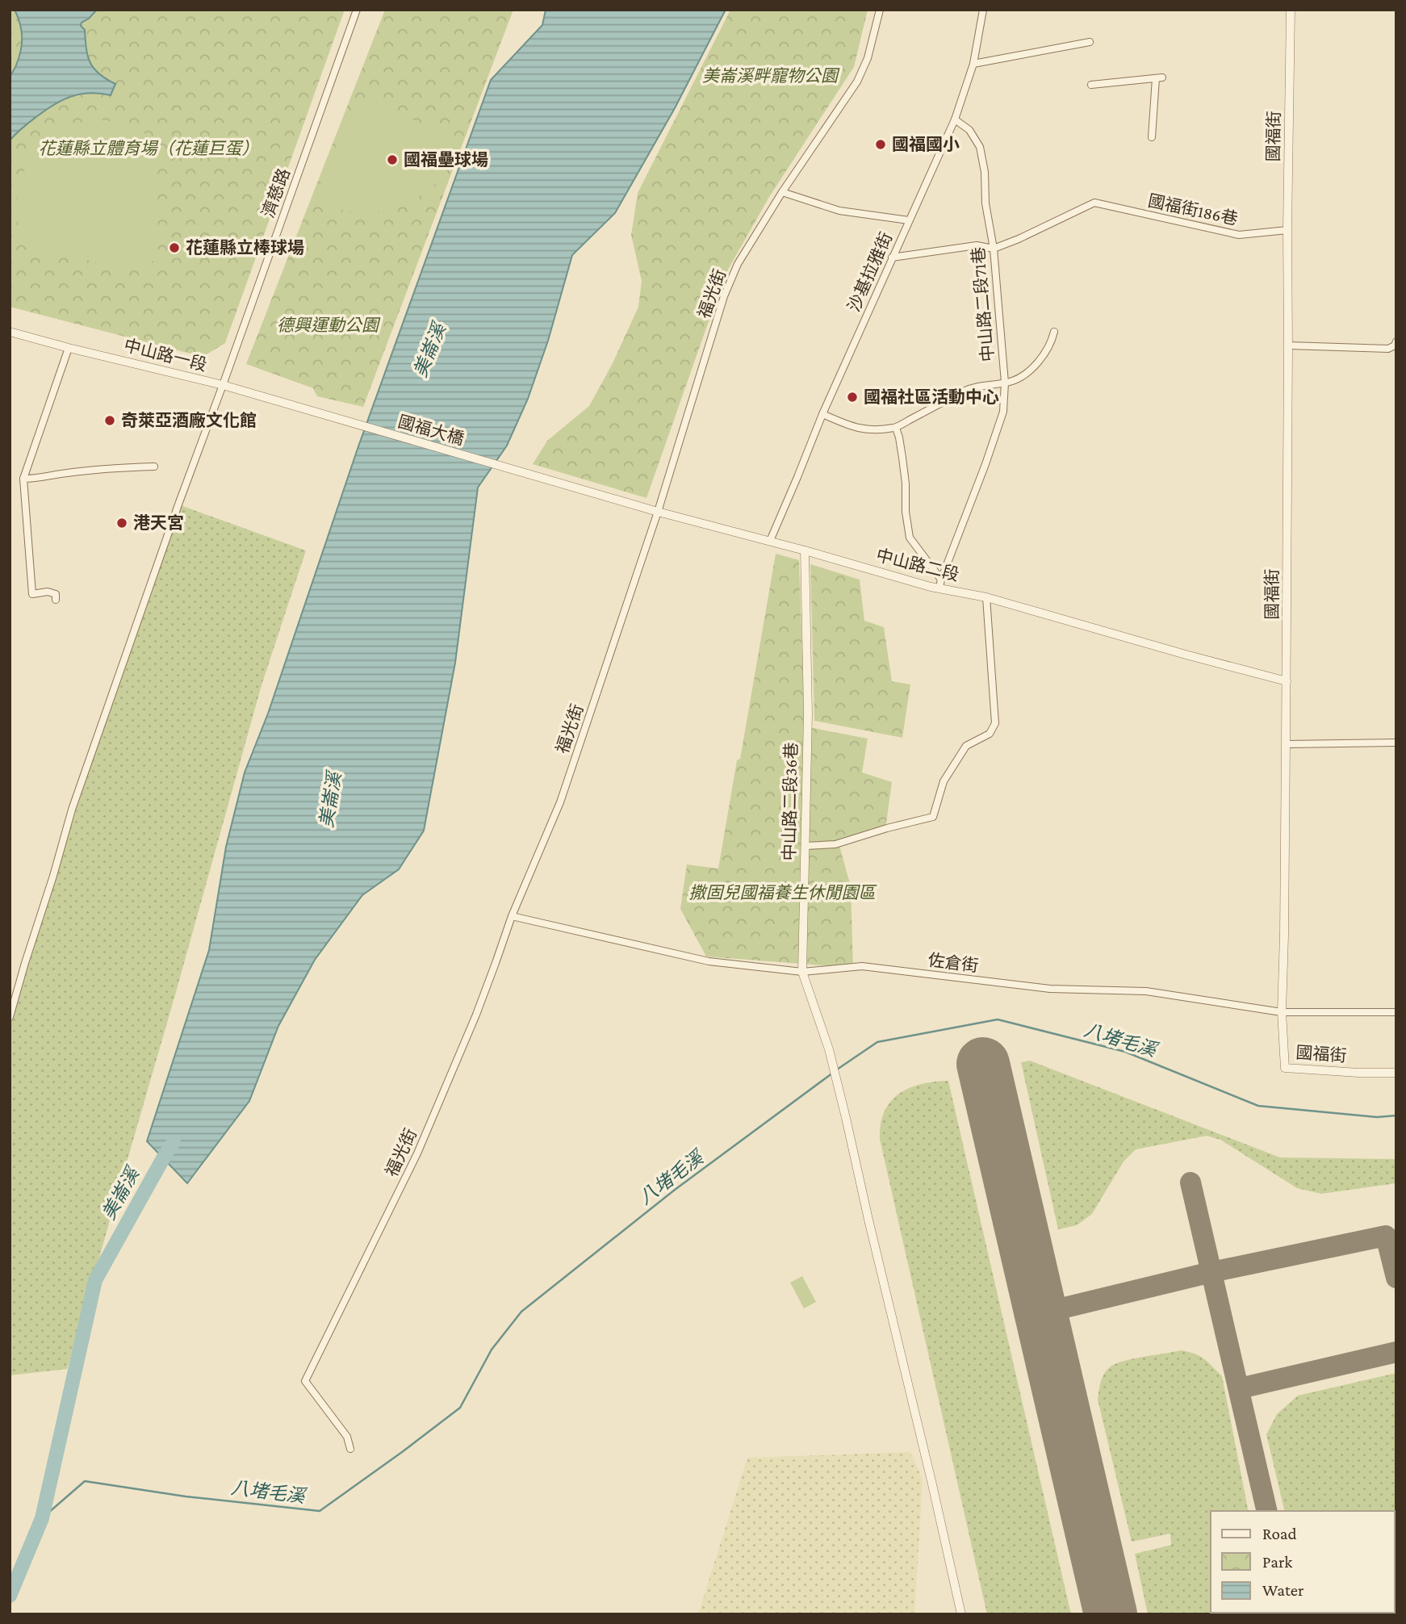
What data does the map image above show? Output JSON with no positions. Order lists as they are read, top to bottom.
{
  "streets": {
    "street": [
      "國福街",
      "濟慈路",
      "國福街186巷",
      "沙基拉雅街",
      "福光街",
      "中山路二段71巷",
      "中山路一段",
      "國福大橋",
      "中山路二段",
      "中山路二段36巷",
      "佐倉街"
    ]
  },
  "crossings": [
    ["國福街", "國福街186巷"],
    ["國福街", "中山路二段"],
    ["國福街", "佐倉街"],
    ["濟慈路", "中山路一段"],
    ["國福街186巷", "中山路二段71巷"],
    ["沙基拉雅街", "中山路二段71巷"],
    ["沙基拉雅街", "中山路二段"],
    ["福光街", "中山路二段"],
    ["福光街", "佐倉街"],
    ["中山路二段71巷", "中山路二段"],
    ["中山路一段", "國福大橋"],
    ["國福大橋", "中山路二段"],
    ["中山路二段", "中山路二段36巷"],
    ["中山路二段36巷", "佐倉街"]
  ],
  "water": ["美崙溪", "八堵毛溪"],
  "parks": [
    "美崙溪畔寵物公園",
    "花蓮縣立體育場（花蓮巨蛋）",
    "德興運動公園",
    "撒固兒國福養生休閒園區"
  ],
  "places": [
    "國福國小",
    "國福壘球場",
    "花蓮縣立棒球場",
    "國福社區活動中心",
    "奇萊亞酒廠文化館",
    "港天宮"
  ],
  "legend": ["Road", "Park", "Water"]
}
